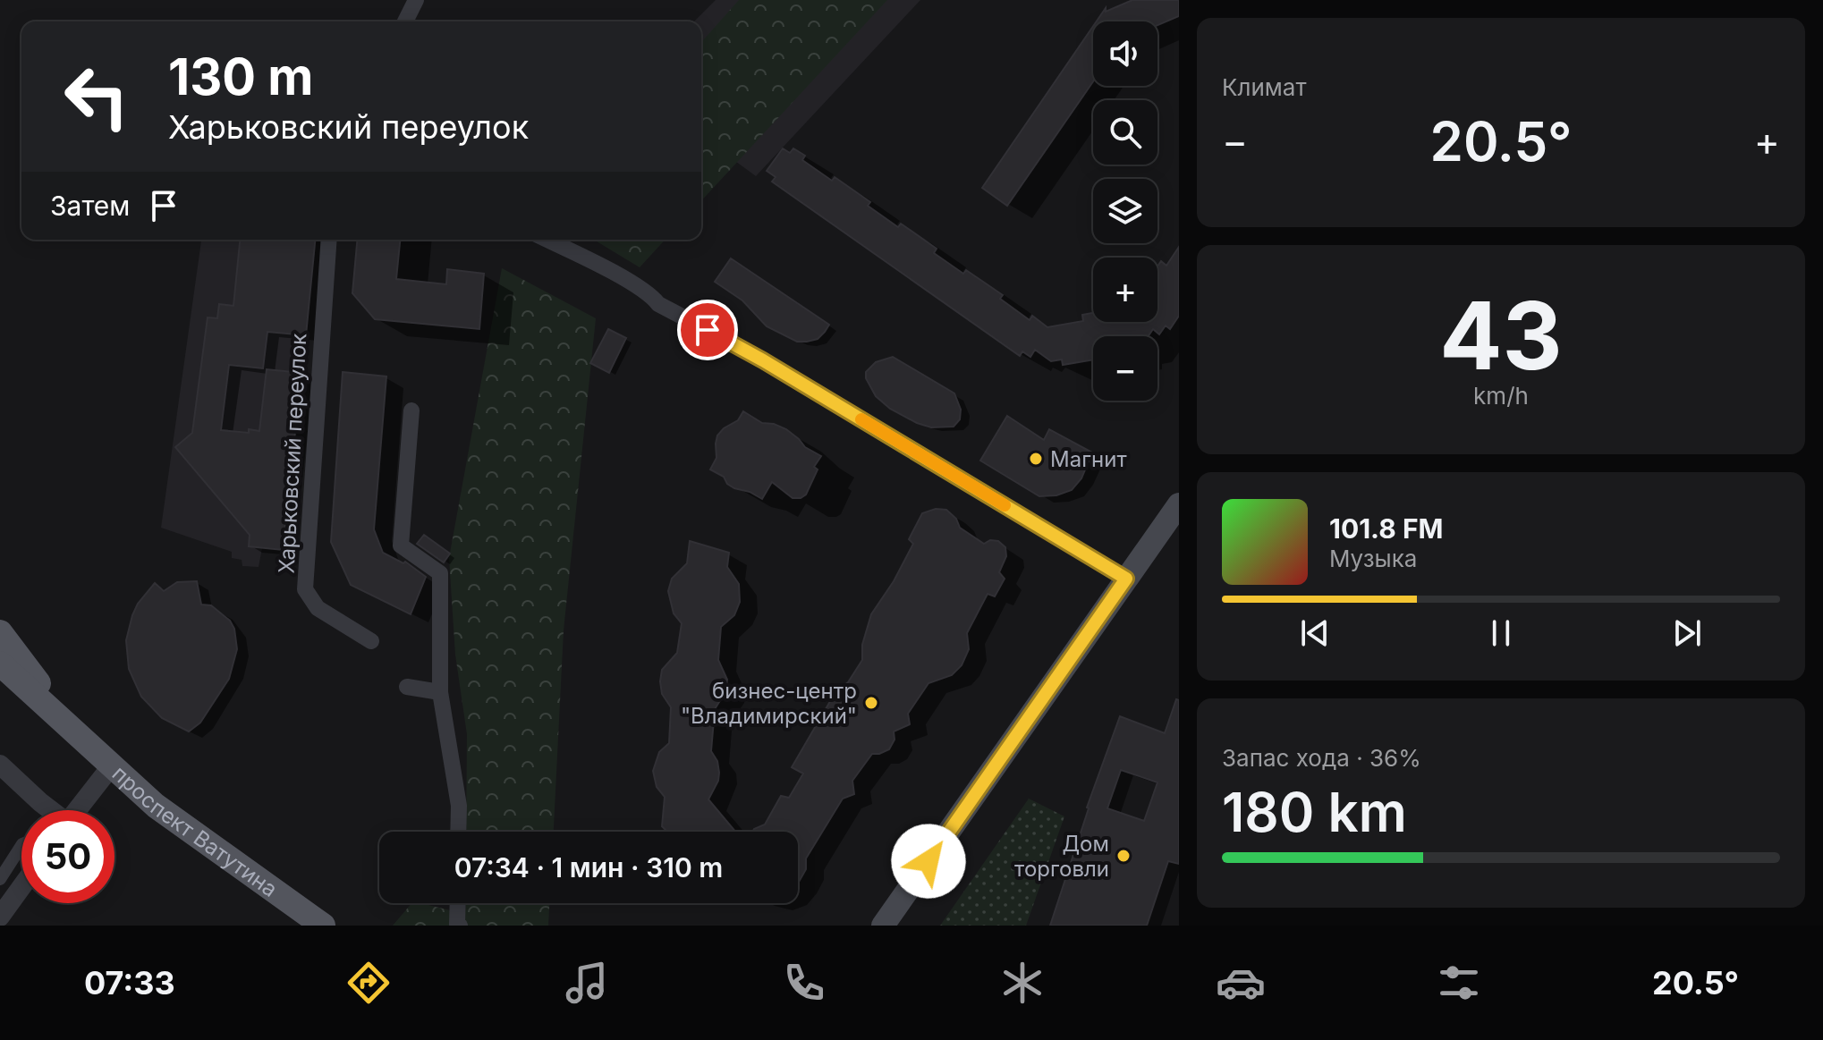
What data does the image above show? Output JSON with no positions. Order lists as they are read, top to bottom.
{
  "streets": {
    "main road": ["проспект Ватутина"],
    "street": ["Харьковский переулок"]
  },
  "places": ["Магнит", "бизнес-центр \"Владимирский\"", "Дом торговли"],
  "page": {
    "tile": [
      "Климат",
      ["43", "km/h"],
      ["Запас хода · 36%", "180 km"]
    ],
    "map_buttons": ["+", "−"],
    "turn": ["130 m", "Харьковский переулок"],
    "heat": ["−", "20.5°", "+"],
    "then": "Затем",
    "song": ["101.8 FM", "Музыка"],
    "limit": "50",
    "trip": "07:34 · 1 мин · 310 m",
    "tabs": ["07:33", "20.5°"]
  }
}
